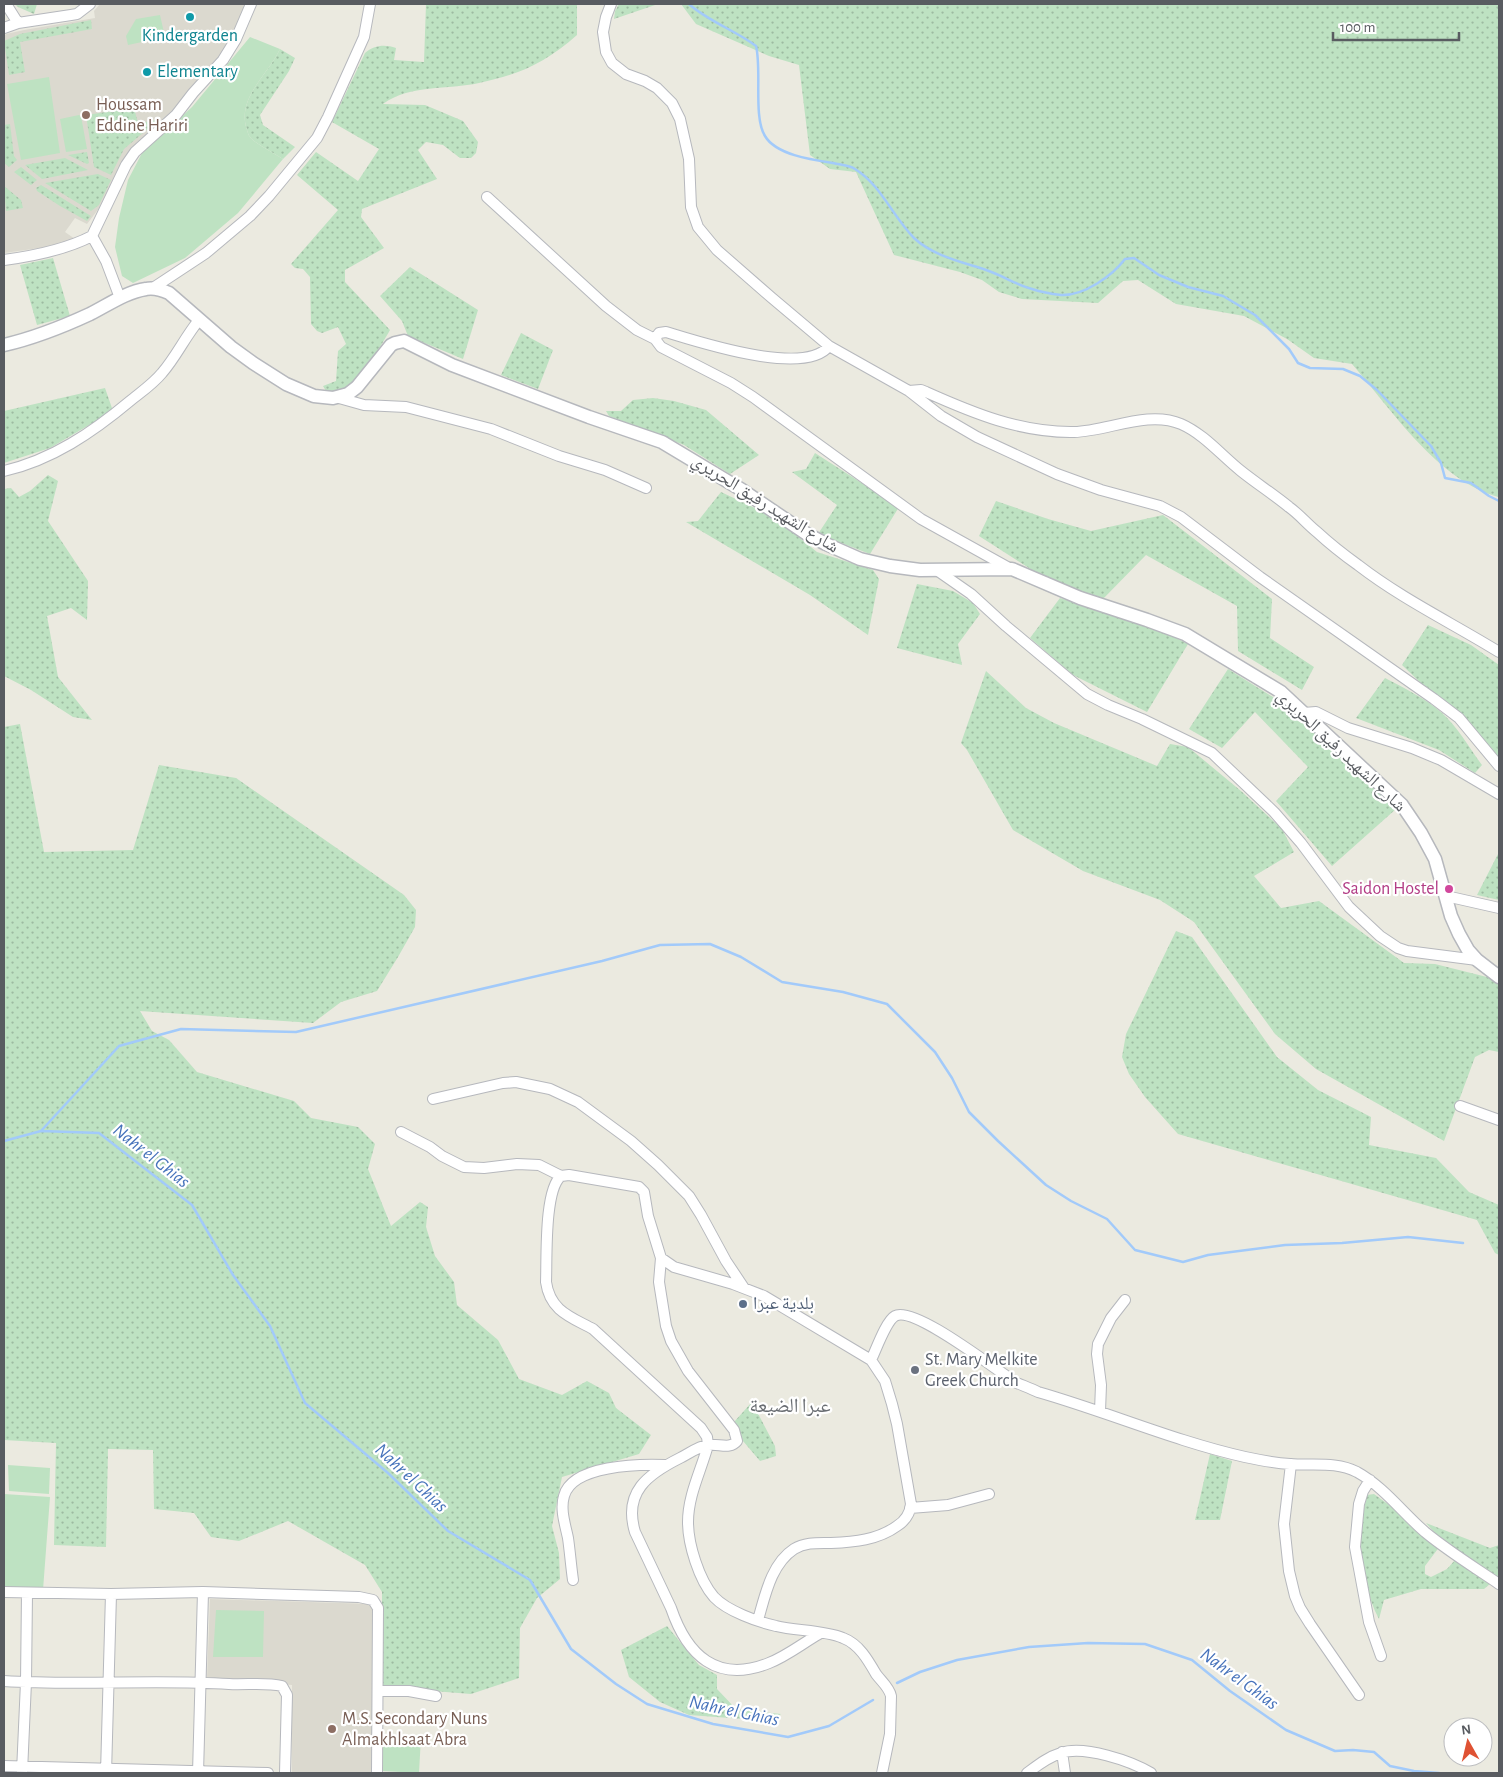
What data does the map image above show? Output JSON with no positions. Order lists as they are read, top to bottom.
{
  "streets": {
    "street": ["شارع الشهيد رفيق الحريري"]
  },
  "districts": ["عبرا الضيعة"],
  "water": ["Nahr el Ghias"],
  "places": [
    "Kindergarden",
    "Elementary",
    "Houssam Eddine Hariri",
    "Saidon Hostel",
    "بلدية عبرا",
    "St. Mary Melkite Greek Church",
    "M.S. Secondary Nuns Almakhlsaat Abra"
  ],
  "scale_bar": "100 m",
  "north": "top"
}
